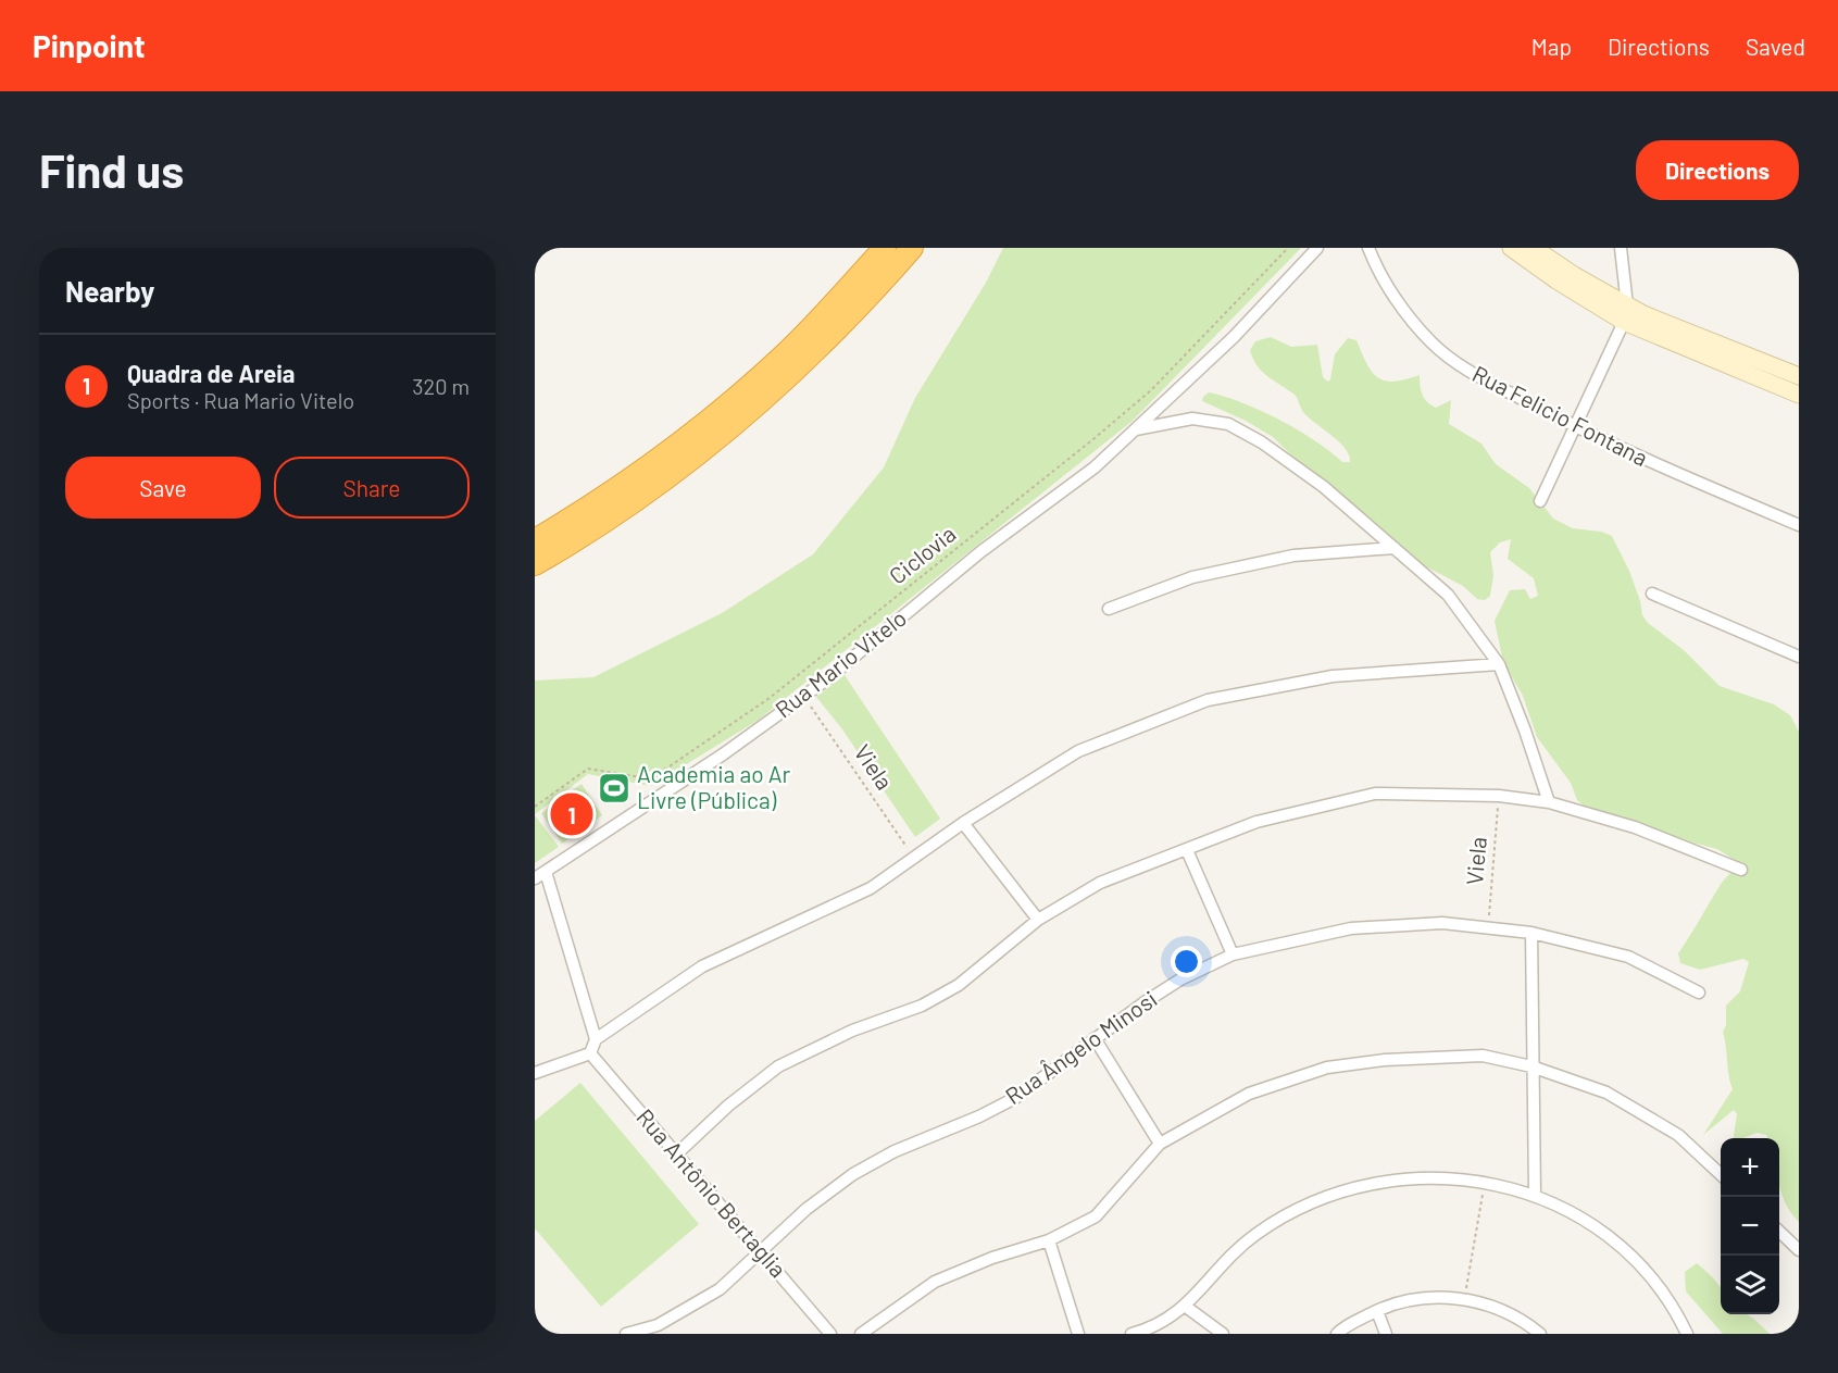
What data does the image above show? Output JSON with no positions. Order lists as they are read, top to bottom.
{
  "streets": {
    "street": [
      "Rua Felicio Fontana",
      "Rua Mario Vitelo",
      "Rua Ângelo Minosi",
      "Rua Antônio Bertaglia"
    ],
    "path": ["Ciclovia", "Viela"]
  },
  "crossings": [
    ["Rua Mario Vitelo", "Viela"],
    ["Viela", "Rua Ângelo Minosi"],
    ["Rua Ângelo Minosi", "Rua Antônio Bertaglia"]
  ],
  "places": {
    "sports": ["Academia ao Ar Livre (Pública)"]
  },
  "page": {
    "header": "Pinpoint",
    "nav": ["Map", "Directions", "Saved"],
    "buttons": [
      "Directions",
      ["Save", "Share"]
    ],
    "title": "Find us",
    "heading": "Nearby",
    "list": [
      {
        "mark": "1",
        "name": "Quadra de Areia",
        "note": "Sports · Rua Mario Vitelo",
        "value": "320 m"
      }
    ],
    "pins": "1",
    "map_buttons": ["+", "−"]
  }
}
